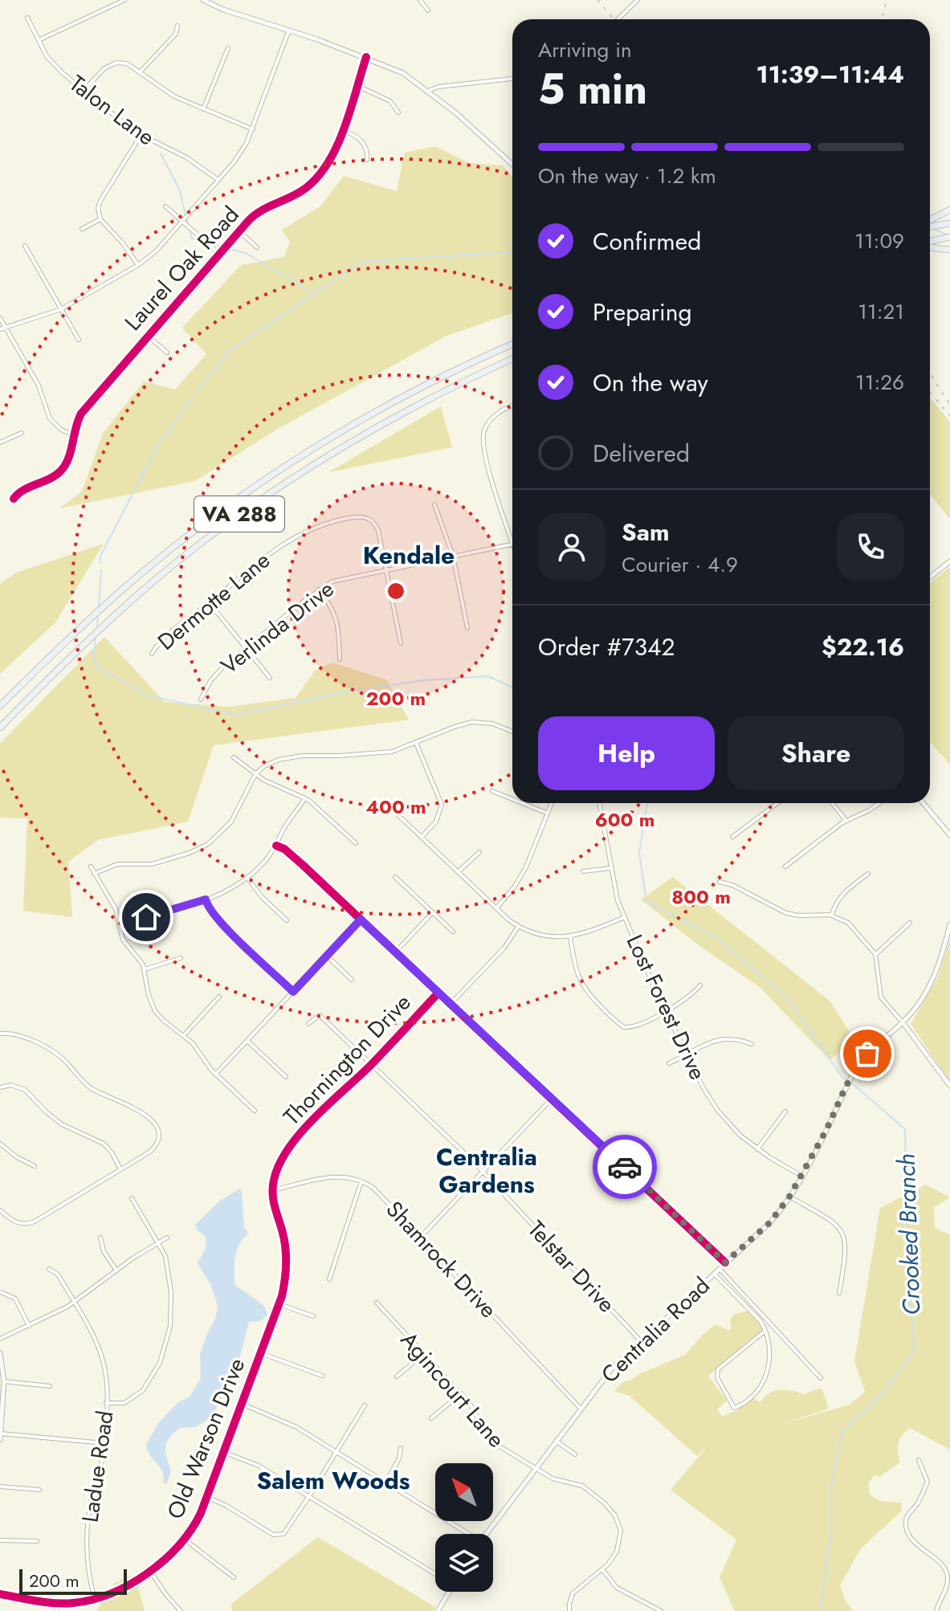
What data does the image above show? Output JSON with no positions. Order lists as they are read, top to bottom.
{
  "streets": {
    "highway": ["VA 288"],
    "main road": ["Centralia Road"],
    "street": [
      "Talon Lane",
      "Laurel Oak Road",
      "Dermotte Lane",
      "Verlinda Drive",
      "Lost Forest Drive",
      "Thornington Drive",
      "Shamrock Drive",
      "Telstar Drive",
      "Agincourt Lane",
      "Old Warson Drive",
      "Ladue Road"
    ]
  },
  "crossings": [
    ["Dermotte Lane", "Verlinda Drive"],
    ["Lost Forest Drive", "Centralia Road"],
    ["Thornington Drive", "Shamrock Drive"],
    ["Thornington Drive", "Telstar Drive"],
    ["Thornington Drive", "Old Warson Drive"],
    ["Shamrock Drive", "Centralia Road"],
    ["Shamrock Drive", "Old Warson Drive"],
    ["Telstar Drive", "Centralia Road"],
    ["Centralia Road", "Agincourt Lane"],
    ["Old Warson Drive", "Ladue Road"]
  ],
  "districts": ["Kendale", "Centralia Gardens", "Salem Woods"],
  "water": ["Crooked Branch"],
  "scale_bar": "200 m",
  "north": "top left",
  "page": {
    "heading": ["5 min", "Arriving in", "11:39–11:44"],
    "panel": [
      "Sam",
      "Courier · 4.9",
      "Order #7342",
      "$22.16"
    ],
    "bar": "On the way · 1.2 km",
    "list": [
      ["Confirmed", "11:09"],
      ["Preparing", "11:21"],
      ["On the way", "11:26"],
      "Delivered"
    ],
    "buttons": ["Help", "Share"],
    "scale": "200 m"
  },
  "rings": [
    "200 m",
    "400 m",
    "600 m",
    "800 m"
  ]
}
